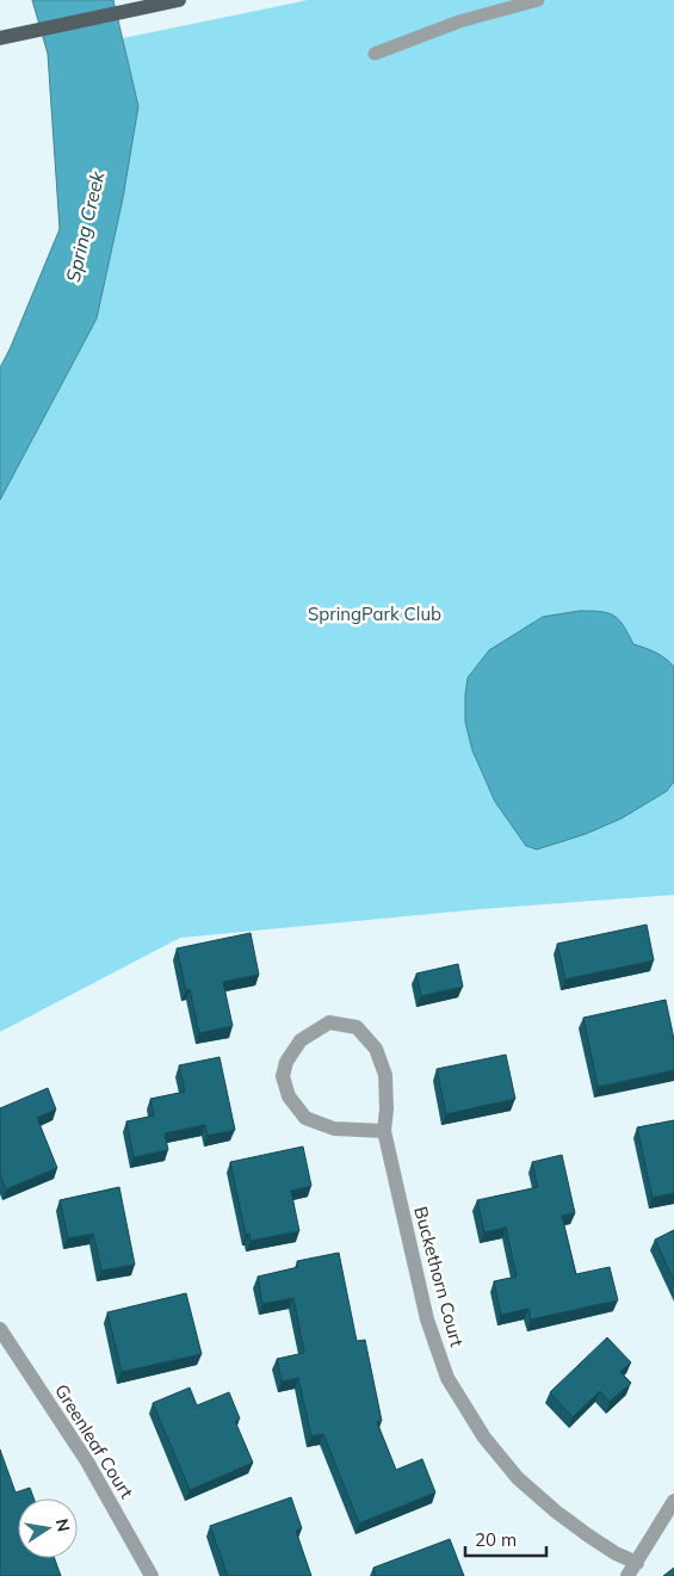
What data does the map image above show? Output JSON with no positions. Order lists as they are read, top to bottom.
{
  "streets": {
    "street": ["Buckethorn Court", "Greenleaf Court"]
  },
  "water": ["Spring Creek"],
  "parks": ["SpringPark Club"],
  "scale_bar": "20 m",
  "north": "right"
}
